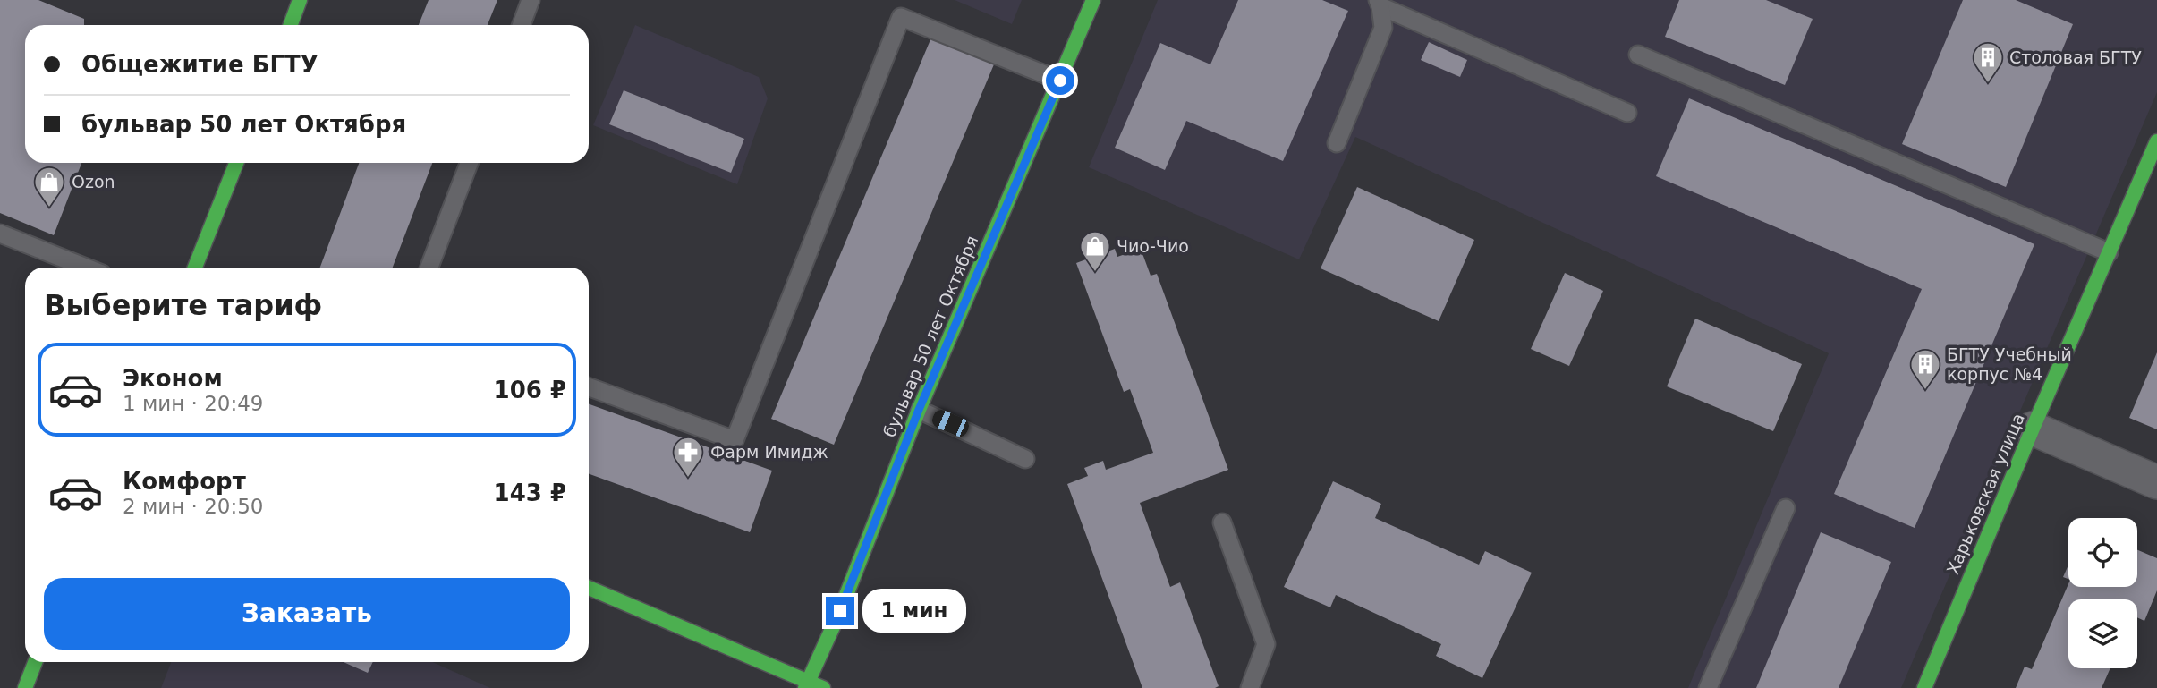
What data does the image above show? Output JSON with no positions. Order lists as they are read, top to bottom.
{
  "streets": {
    "street": ["бульвар 50 лет Октября", "Харьковская улица"]
  },
  "places": {
    "building": ["Столовая БГТУ", "БГТУ Учебный корпус №4"],
    "shop": ["Ozon", "Чио-Чио"],
    "pharmacy": ["Фарм Имидж"]
  },
  "page": {
    "banner": ["Общежитие БГТУ", "бульвар 50 лет Октября"],
    "heading": "Выберите тариф",
    "list": [
      {
        "name": "Эконом",
        "note": "1 мин · 20:49",
        "value": "106 ₽"
      },
      {
        "name": "Комфорт",
        "note": "2 мин · 20:50",
        "value": "143 ₽"
      }
    ],
    "buttons": "Заказать",
    "bubble": "1 мин"
  }
}
